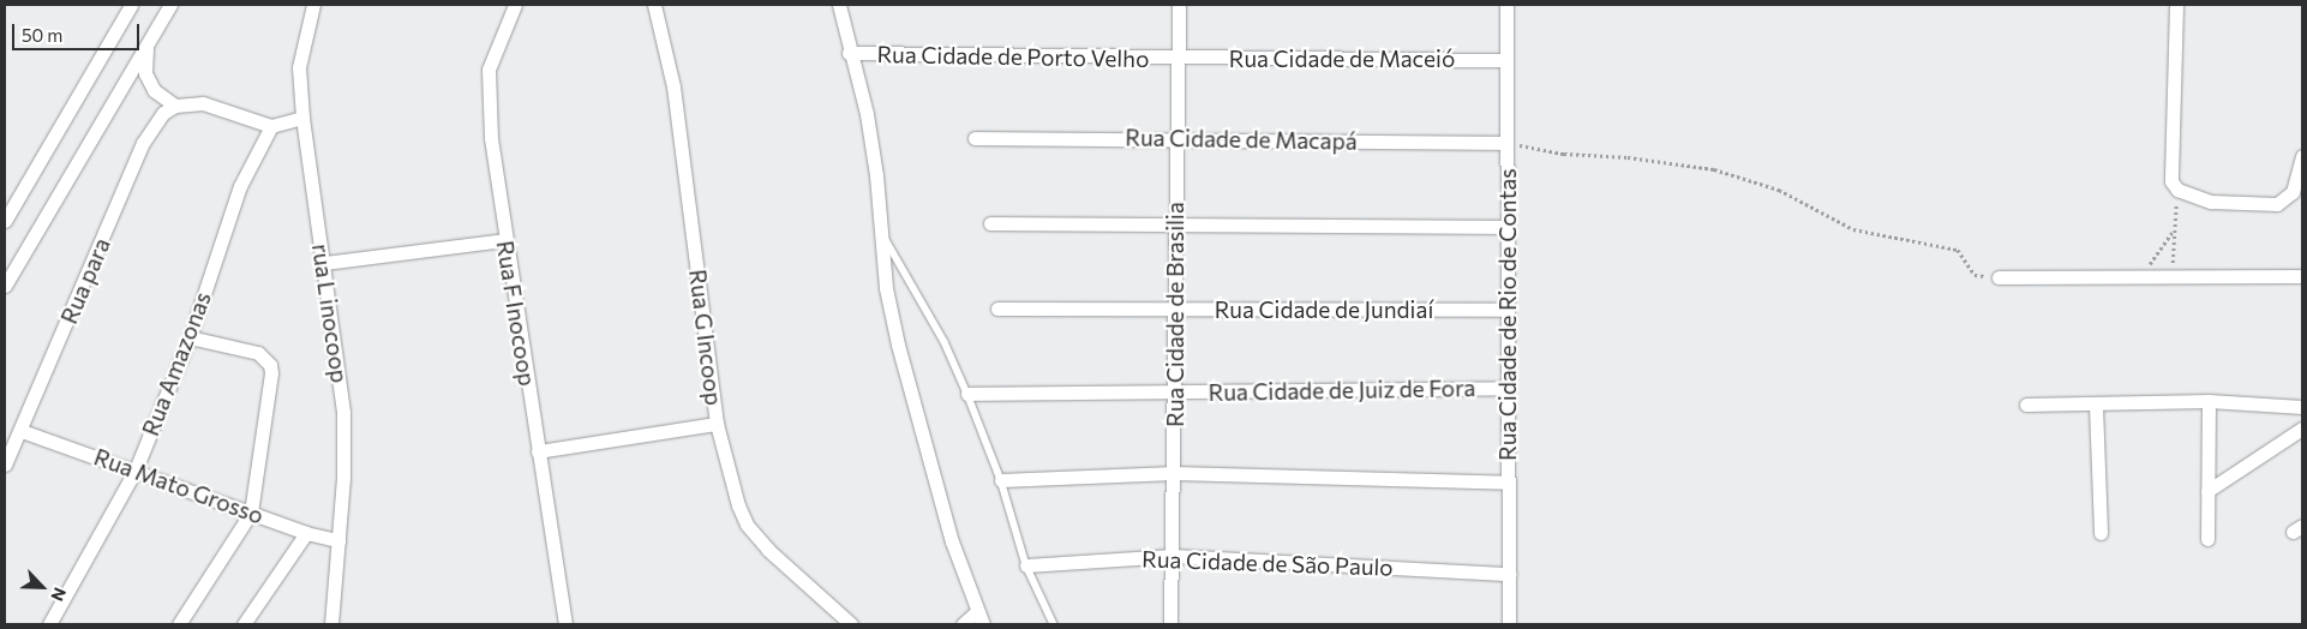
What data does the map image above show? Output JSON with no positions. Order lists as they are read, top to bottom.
{
  "streets": {
    "street": [
      "Rua Cidade de Porto Velho",
      "Rua Cidade de Maceió",
      "Rua Cidade de Macapá",
      "Rua para",
      "Rua Cidade de Jundiaí",
      "rua L inocoop",
      "Rua F Inocoop",
      "Rua Cidade de Brasilia",
      "Rua Cidade de Rio de Contas",
      "Rua G Incoop",
      "Rua Amazonas",
      "Rua Cidade de Juiz de Fora",
      "Rua Mato Grosso",
      "Rua Cidade de São Paulo"
    ]
  },
  "crossings": [
    ["Rua Cidade de Porto Velho", "Rua Cidade de Maceió"],
    ["Rua Cidade de Porto Velho", "Rua Cidade de Brasilia"],
    ["Rua Cidade de Maceió", "Rua Cidade de Brasilia"],
    ["Rua Cidade de Maceió", "Rua Cidade de Rio de Contas"],
    ["Rua Cidade de Macapá", "Rua Cidade de Brasilia"],
    ["Rua Cidade de Macapá", "Rua Cidade de Rio de Contas"],
    ["Rua para", "Rua Mato Grosso"],
    ["Rua Cidade de Jundiaí", "Rua Cidade de Brasilia"],
    ["Rua Cidade de Jundiaí", "Rua Cidade de Rio de Contas"],
    ["rua L inocoop", "Rua Mato Grosso"],
    ["Rua Cidade de Brasilia", "Rua Cidade de Juiz de Fora"],
    ["Rua Cidade de Brasilia", "Rua Cidade de São Paulo"],
    ["Rua Cidade de Rio de Contas", "Rua Cidade de Juiz de Fora"],
    ["Rua Cidade de Rio de Contas", "Rua Cidade de São Paulo"],
    ["Rua Amazonas", "Rua Mato Grosso"]
  ],
  "scale_bar": "50 m",
  "north": "bottom right"
}
